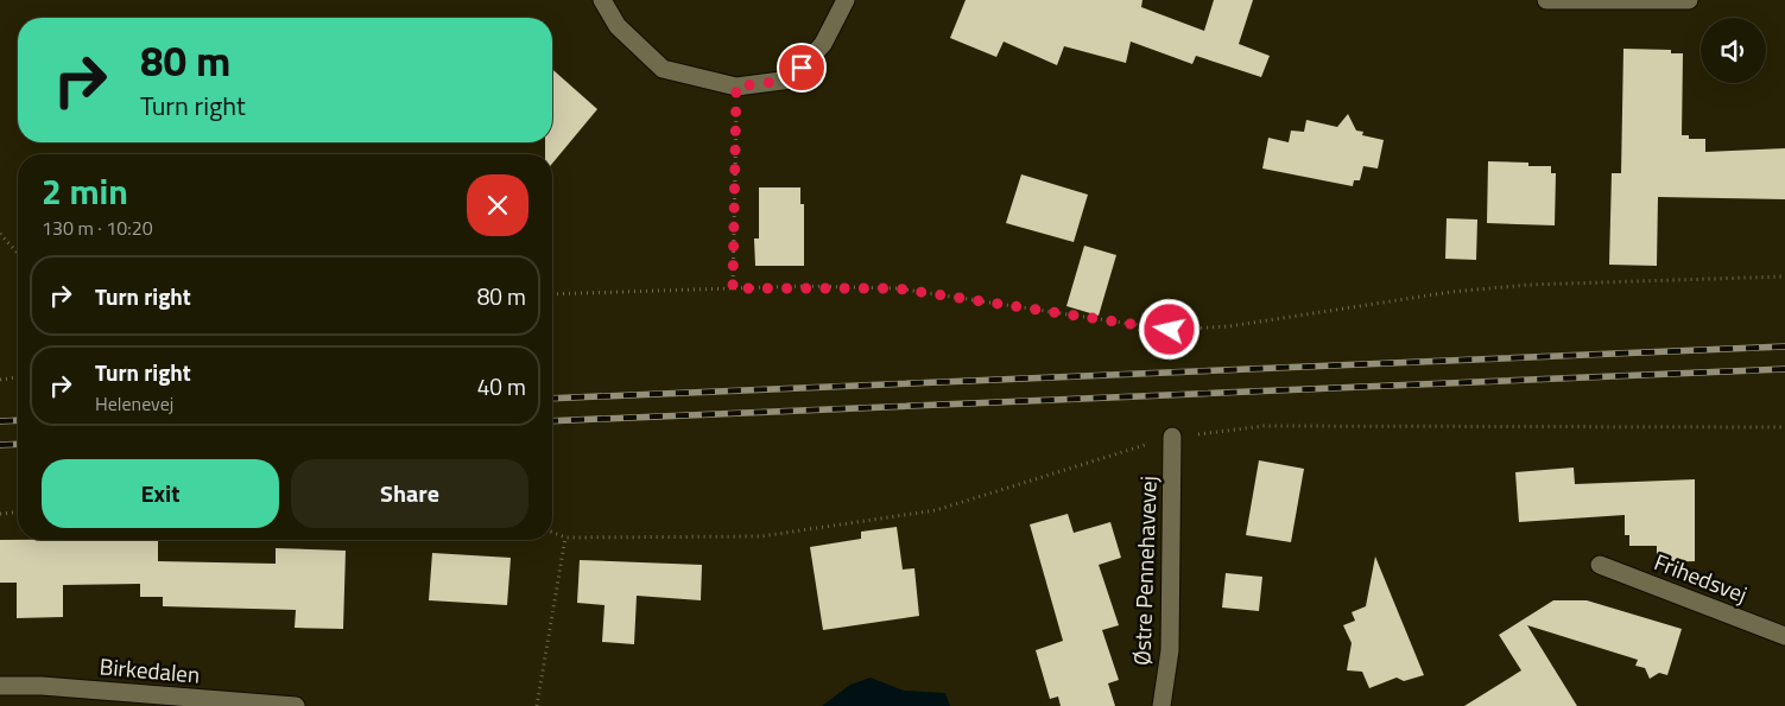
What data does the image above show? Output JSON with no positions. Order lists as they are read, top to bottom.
{
  "streets": {
    "street": ["Østre Pennehavevej", "Frihedsvej", "Birkedalen"]
  },
  "page": {
    "turn": ["80 m", "Turn right"],
    "heading": ["2 min", "130 m · 10:20"],
    "list": [
      {
        "name": "Turn right",
        "value": "80 m"
      },
      {
        "name": "Turn right",
        "note": "Helenevej",
        "value": "40 m"
      }
    ],
    "buttons": ["Exit", "Share"]
  }
}
